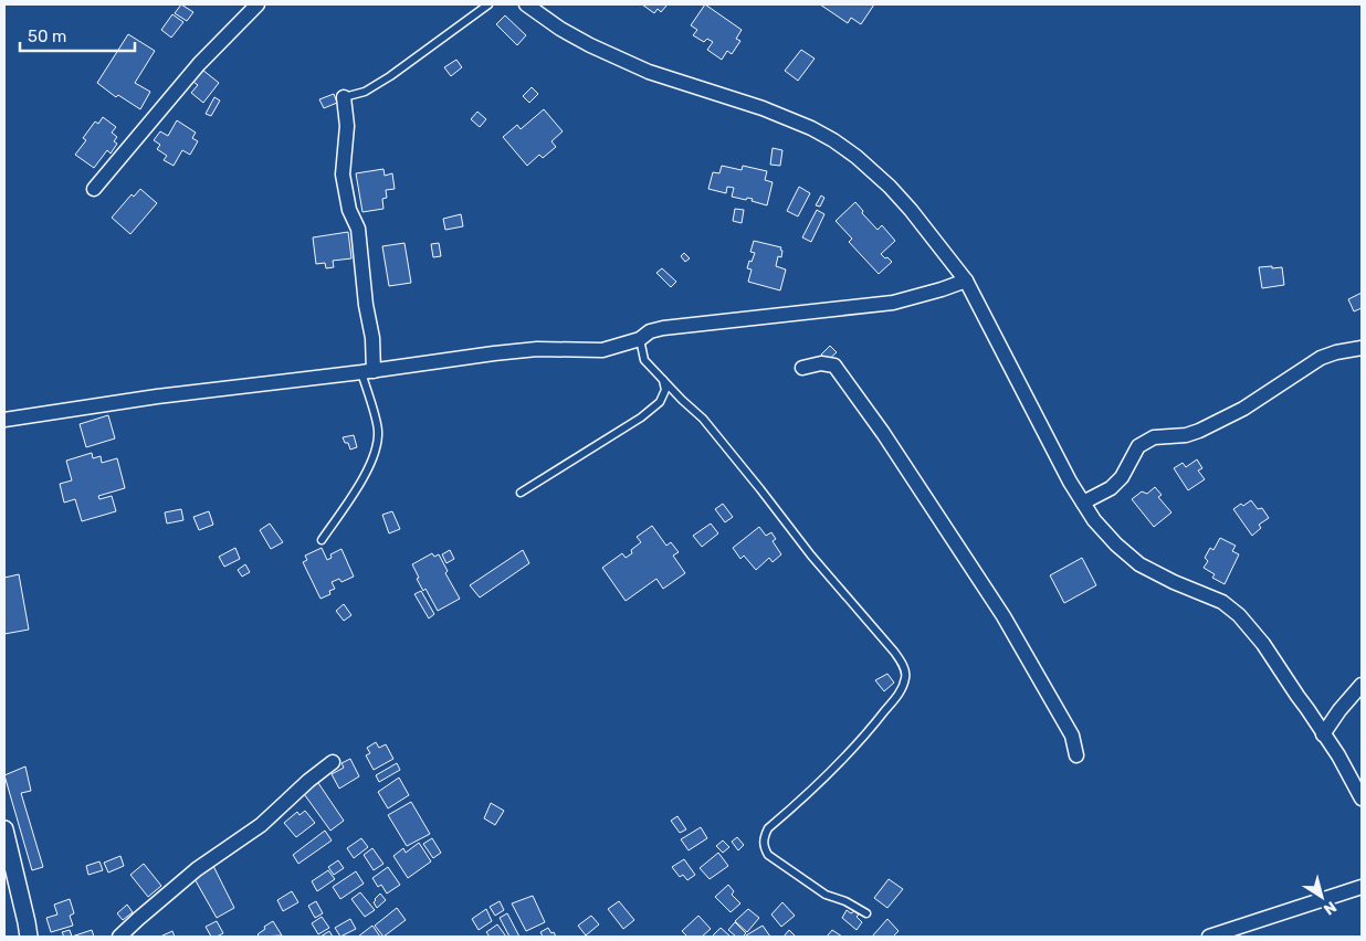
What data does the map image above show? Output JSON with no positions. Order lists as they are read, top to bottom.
{
  "scale_bar": "50 m",
  "north": "bottom right"
}
